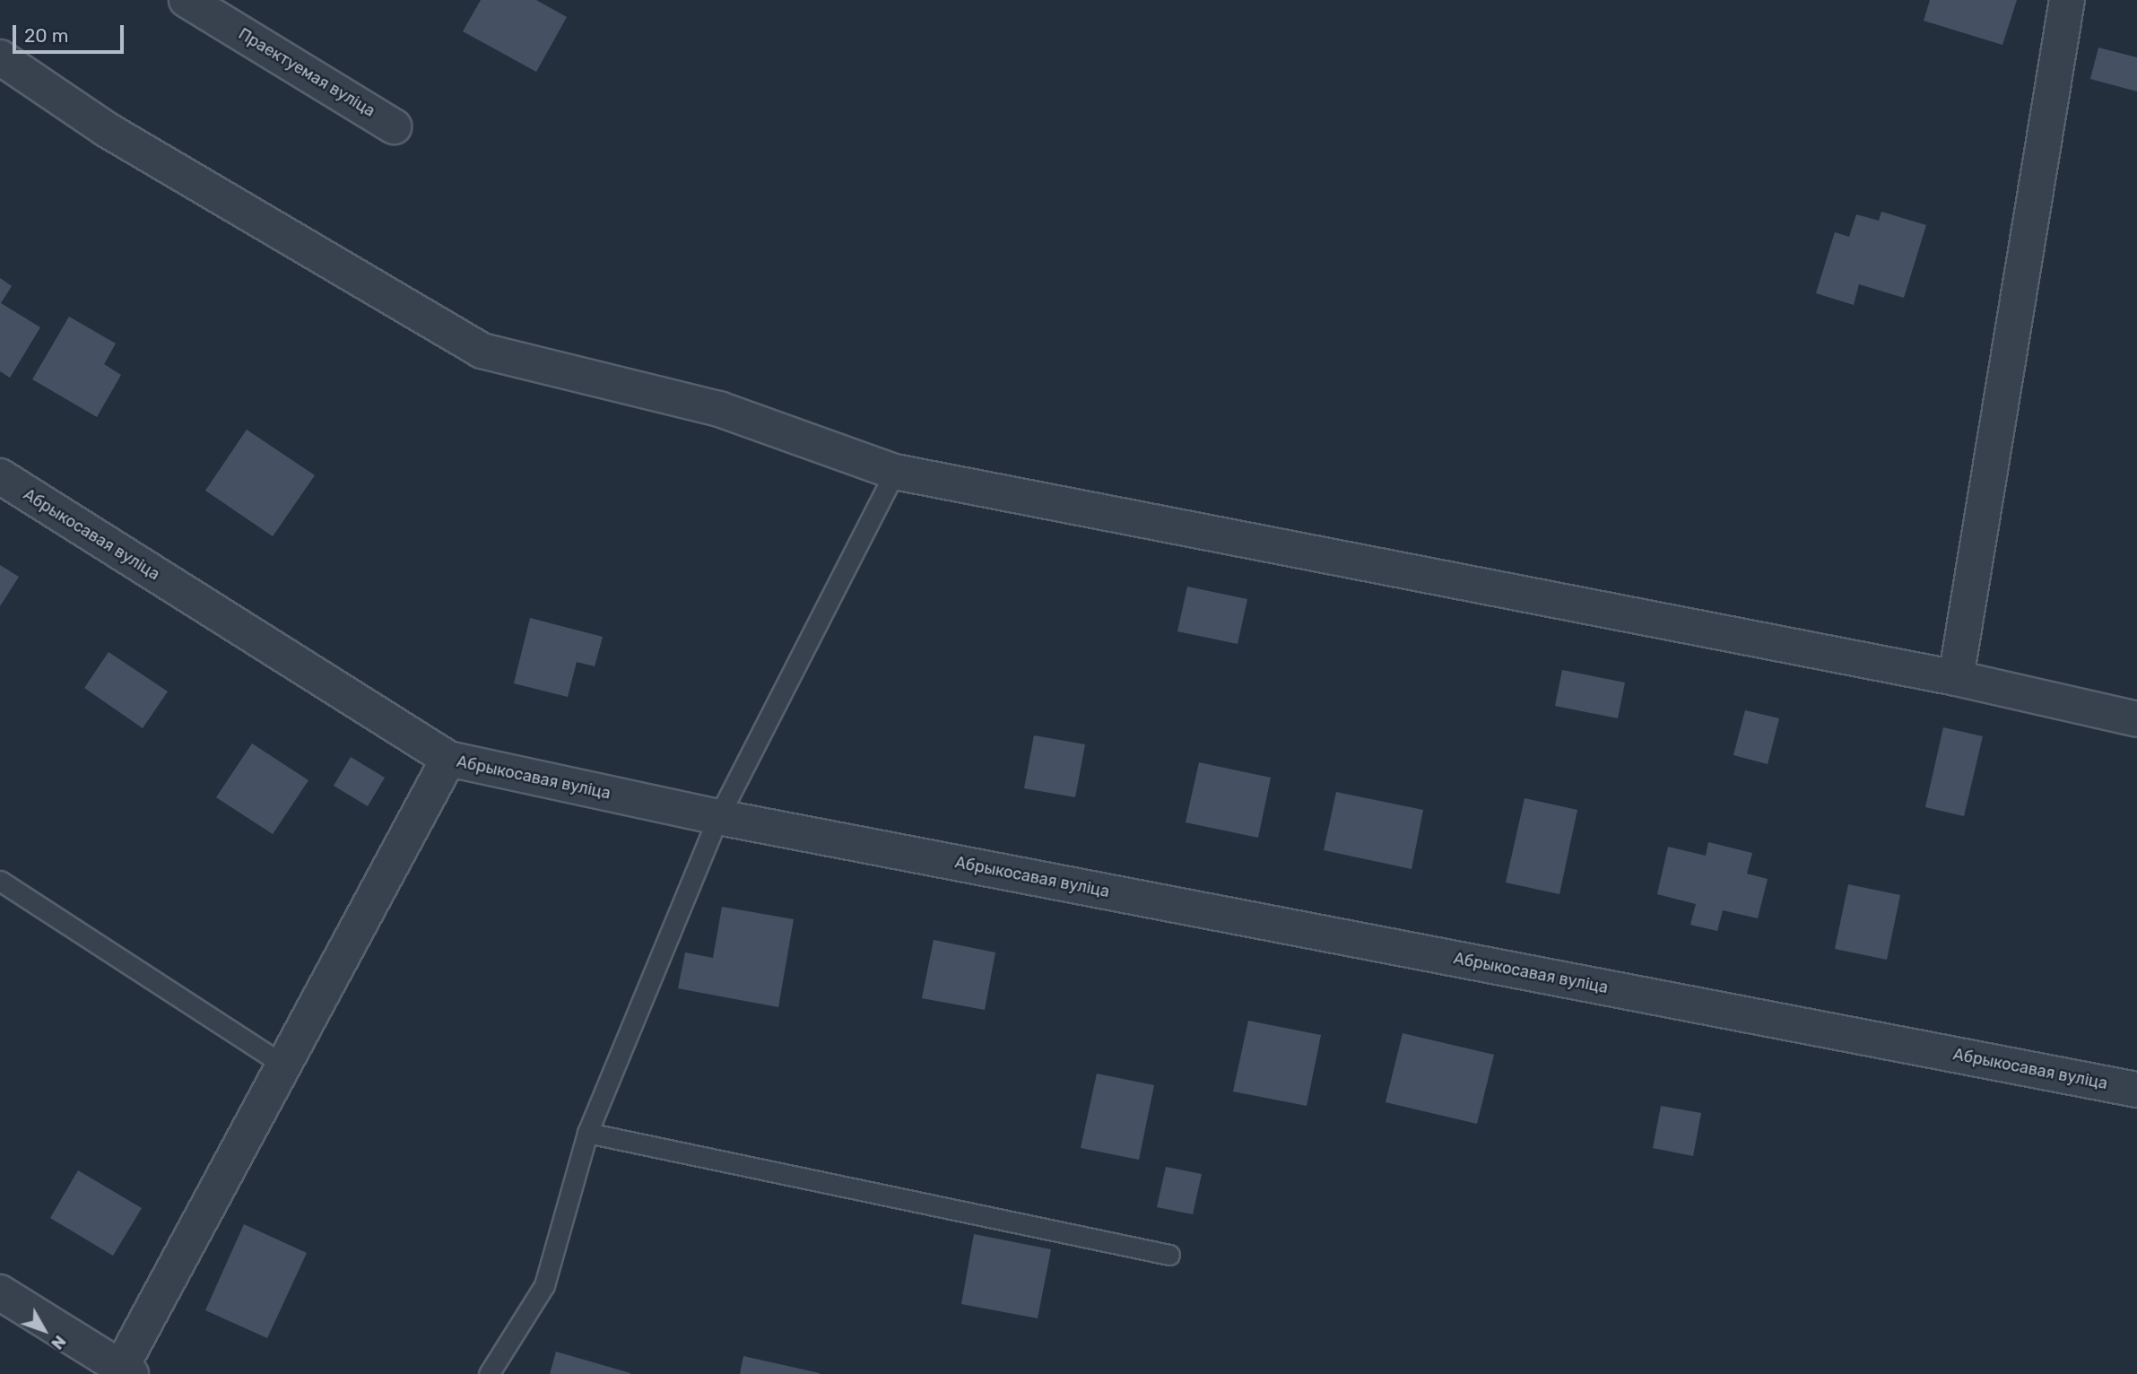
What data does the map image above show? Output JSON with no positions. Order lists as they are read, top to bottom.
{
  "streets": {
    "street": ["Праектуемая вуліца", "Абрыкосавая вуліца"]
  },
  "scale_bar": "20 m",
  "north": "bottom right"
}
